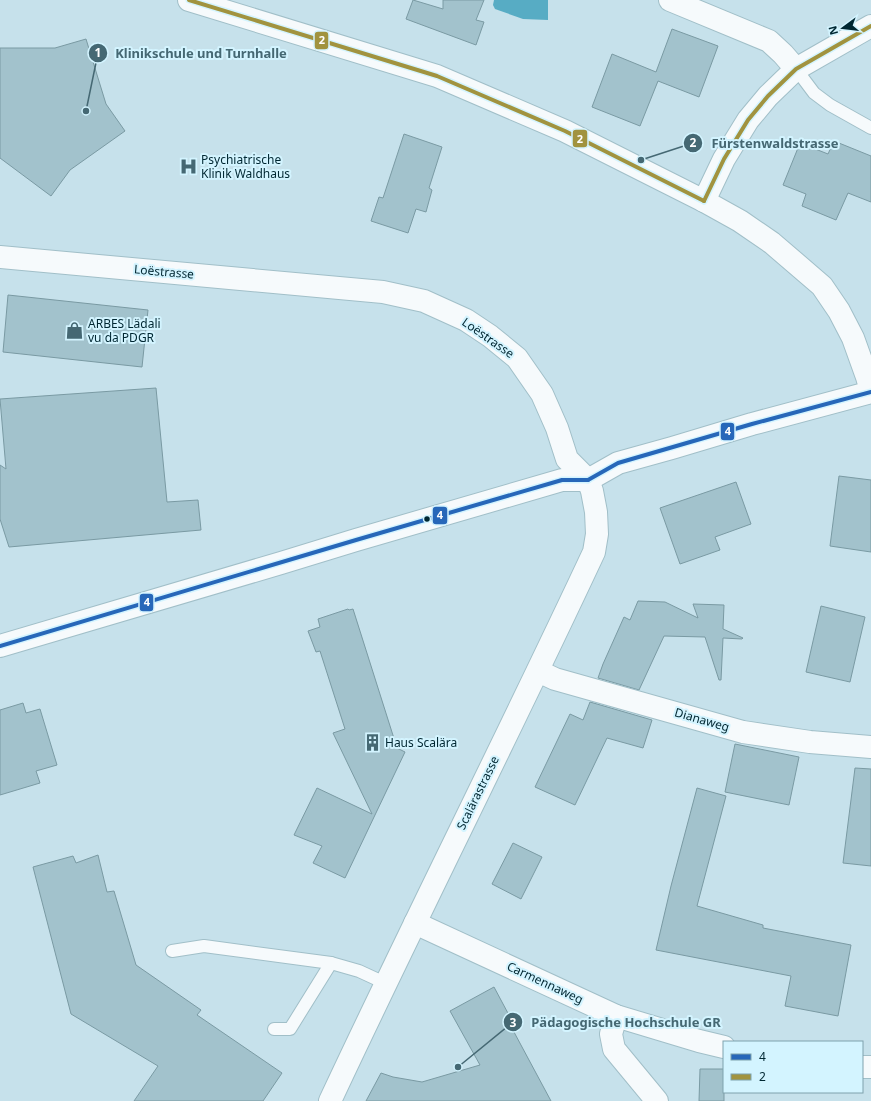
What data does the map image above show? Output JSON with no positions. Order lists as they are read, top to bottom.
{
  "streets": {
    "street": [
      "Loëstrasse",
      "Dianaweg",
      "Scalärastrasse",
      "Carmennaweg"
    ]
  },
  "crossings": [
    ["Loëstrasse", "Scalärastrasse"],
    ["Dianaweg", "Scalärastrasse"],
    ["Scalärastrasse", "Carmennaweg"]
  ],
  "places": {
    "other": ["Klinikschule und Turnhalle", "Fürstenwaldstrasse", "Pädagogische Hochschule GR"],
    "hospital": ["Psychiatrische Klinik Waldhaus"],
    "shop": ["ARBES Lädali vu da PDGR"],
    "building": ["Haus Scalära"]
  },
  "lines": ["transit line 2", "transit line 4"],
  "legend": ["4", "2"],
  "north": "left"
}
